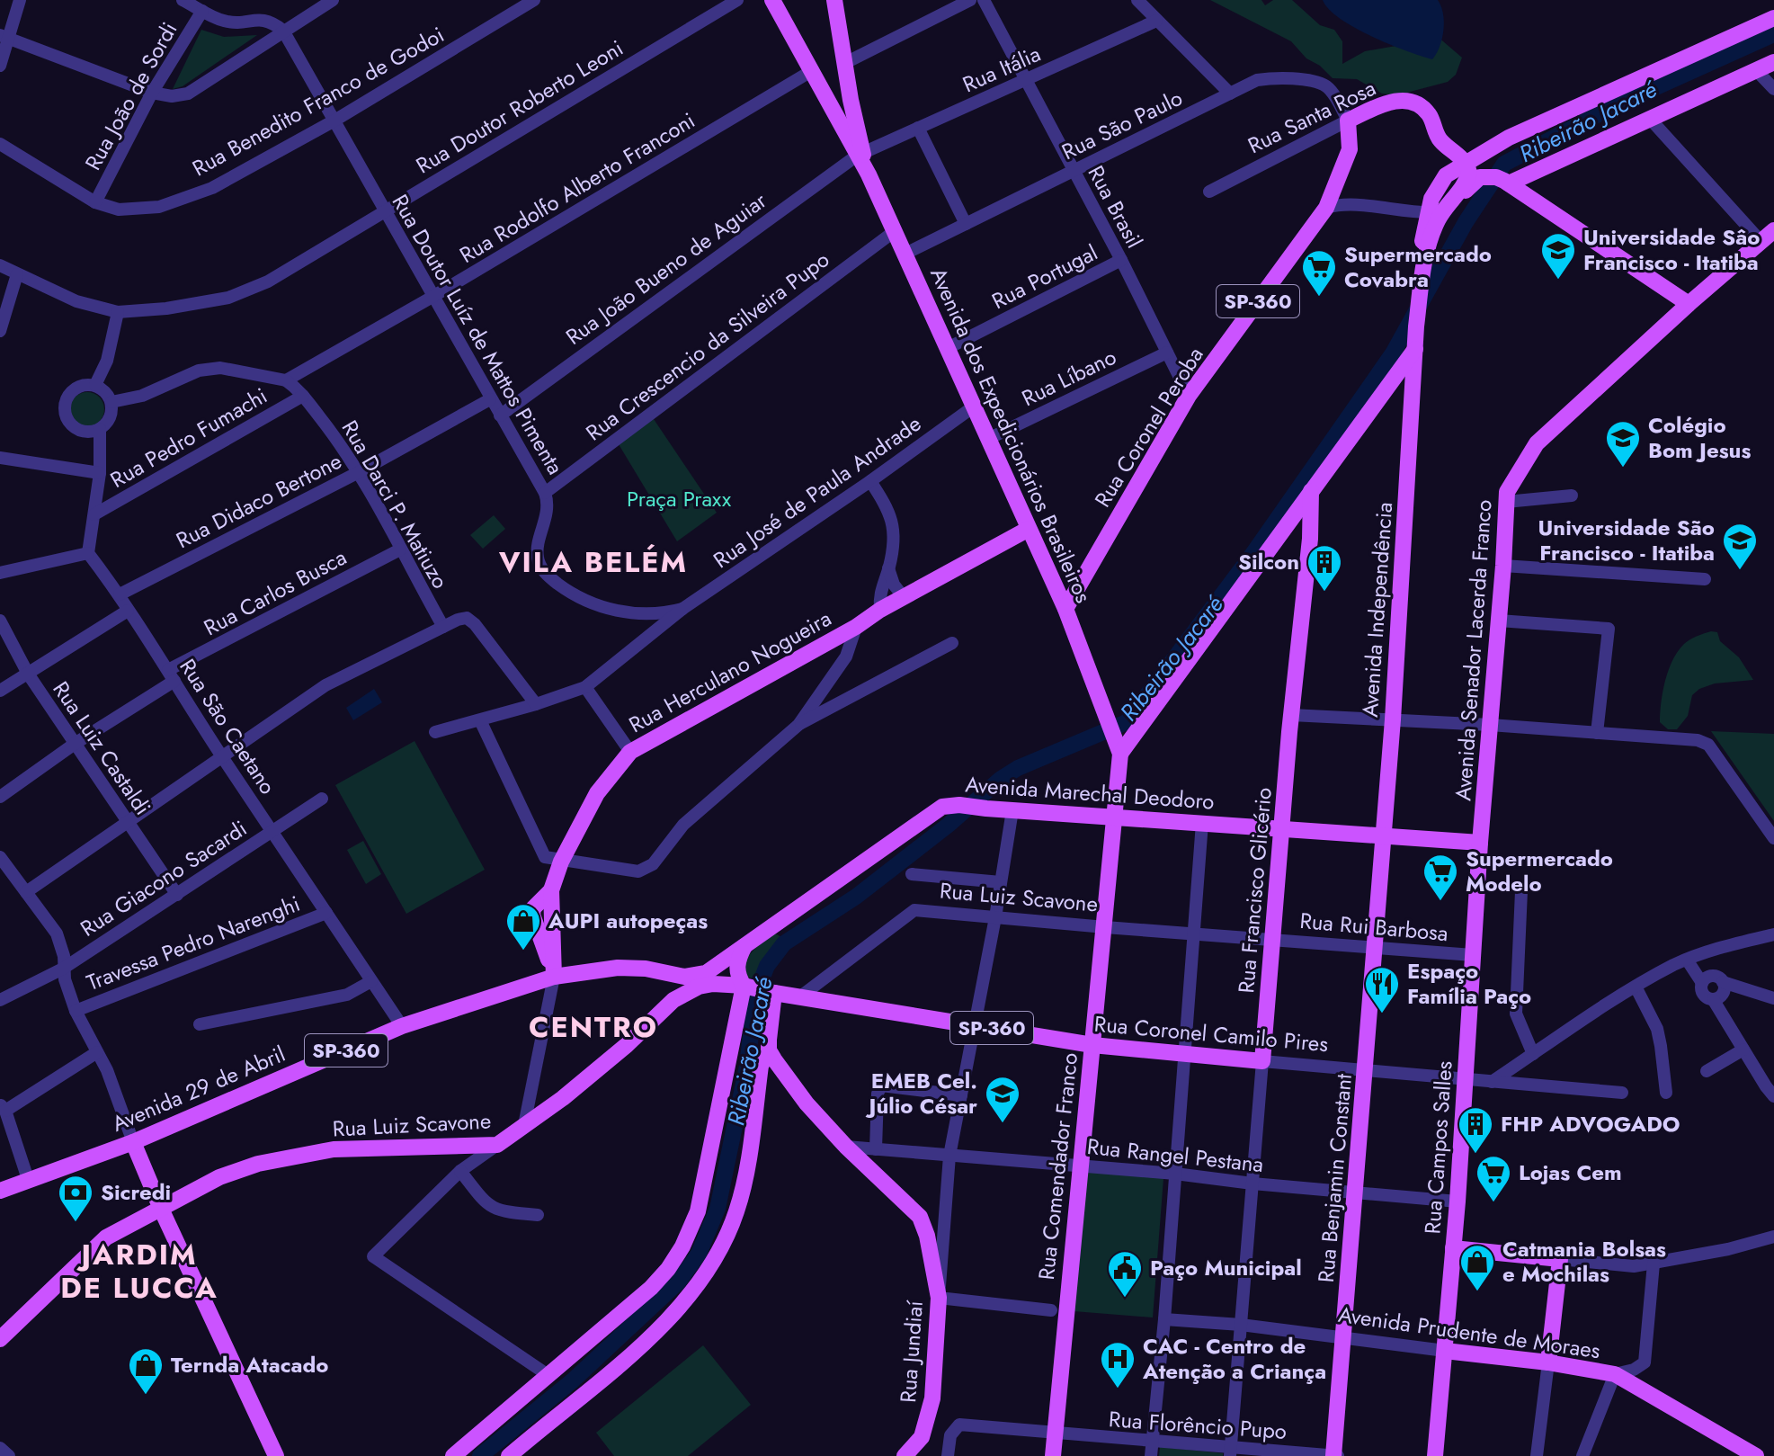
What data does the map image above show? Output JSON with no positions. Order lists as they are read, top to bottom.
{
  "streets": {
    "main road": [
      "Rua Santa Rosa",
      "SP-360",
      "Rua Coronel Peroba",
      "Avenida dos Expedicionários Brasileiros",
      "Avenida Independência",
      "Avenida Senador Lacerda Franco",
      "Rua Herculano Nogueira",
      "Avenida Marechal Deodoro",
      "Rua Francisco Glicério",
      "Rua Luiz Scavone",
      "Rua Coronel Camilo Pires",
      "Avenida 29 de Abril",
      "Rua Campos Salles",
      "Rua Comendador Franco",
      "Rua Benjamin Constant",
      "Avenida Prudente de Moraes",
      "Rua Jundiaí"
    ],
    "street": [
      "Rua Itália",
      "Rua João de Sordi",
      "Rua Benedito Franco de Godoi",
      "Rua Doutor Roberto Leoni",
      "Rua São Paulo",
      "Rua Rodolfo Alberto Franconi",
      "Rua Brasil",
      "Rua João Bueno de Aguiar",
      "Rua Portugal",
      "Rua Doutor Luíz de Mattos Pimenta",
      "Rua Crescencio da Silveira Pupo",
      "Rua Líbano",
      "Rua Pedro Fumachi",
      "Rua José de Paula Andrade",
      "Rua Didaco Bertone",
      "Rua Darci P. Matiuzo",
      "Rua Carlos Busca",
      "Rua São Caetano",
      "Rua Luiz Castaldi",
      "Rua Giacono Sacardi",
      "Rua Rui Barbosa",
      "Travessa Pedro Narenghi",
      "Rua Rangel Pestana",
      "Rua Florêncio Pupo"
    ]
  },
  "crossings": [
    ["Rua Itália", "Rua Brasil"],
    ["Rua Itália", "Rua João Bueno de Aguiar"],
    ["Rua Itália", "Avenida dos Expedicionários Brasileiros"],
    ["Rua João de Sordi", "Rua Benedito Franco de Godoi"],
    ["Rua Benedito Franco de Godoi", "Rua Doutor Luíz de Mattos Pimenta"],
    ["Rua Doutor Roberto Leoni", "Rua Doutor Luíz de Mattos Pimenta"],
    ["Rua Santa Rosa", "Rua São Paulo"],
    ["Rua Santa Rosa", "Rua Coronel Peroba"],
    ["Rua Santa Rosa", "Avenida Independência"],
    ["Rua São Paulo", "Rua Brasil"],
    ["Rua São Paulo", "Rua Coronel Peroba"],
    ["Rua São Paulo", "Avenida dos Expedicionários Brasileiros"],
    ["Rua Rodolfo Alberto Franconi", "Rua Doutor Luíz de Mattos Pimenta"],
    ["Rua Rodolfo Alberto Franconi", "Rua Darci P. Matiuzo"],
    ["Rua Brasil", "Rua Portugal"],
    ["Rua Brasil", "Rua Líbano"],
    ["Rua Brasil", "Rua Coronel Peroba"],
    ["Rua João Bueno de Aguiar", "Rua Doutor Luíz de Mattos Pimenta"],
    ["Rua João Bueno de Aguiar", "Avenida dos Expedicionários Brasileiros"],
    ["Rua Portugal", "Avenida dos Expedicionários Brasileiros"],
    ["Rua Doutor Luíz de Mattos Pimenta", "Rua Crescencio da Silveira Pupo"],
    ["Rua Doutor Luíz de Mattos Pimenta", "Rua José de Paula Andrade"],
    ["Rua Doutor Luíz de Mattos Pimenta", "Rua Didaco Bertone"],
    ["Rua Crescencio da Silveira Pupo", "Avenida dos Expedicionários Brasileiros"],
    ["Rua Líbano", "Avenida dos Expedicionários Brasileiros"],
    ["Rua Coronel Peroba", "Avenida dos Expedicionários Brasileiros"],
    ["Avenida dos Expedicionários Brasileiros", "Rua José de Paula Andrade"],
    ["Avenida dos Expedicionários Brasileiros", "Rua Herculano Nogueira"],
    ["Avenida dos Expedicionários Brasileiros", "Rua Comendador Franco"],
    ["Rua Pedro Fumachi", "Rua Darci P. Matiuzo"],
    ["Rua Didaco Bertone", "Rua Darci P. Matiuzo"],
    ["Rua Didaco Bertone", "Rua São Caetano"],
    ["Rua Darci P. Matiuzo", "Rua Carlos Busca"],
    ["Rua Carlos Busca", "Rua São Caetano"],
    ["Rua Carlos Busca", "Rua Luiz Castaldi"],
    ["Avenida Independência", "Avenida Marechal Deodoro"],
    ["Avenida Independência", "Rua Rui Barbosa"],
    ["Avenida Independência", "Rua Benjamin Constant"],
    ["Avenida Senador Lacerda Franco", "Avenida Marechal Deodoro"],
    ["Avenida Senador Lacerda Franco", "Rua Campos Salles"],
    ["Rua Herculano Nogueira", "Avenida 29 de Abril"],
    ["Rua São Caetano", "Rua Giacono Sacardi"],
    ["Rua São Caetano", "Travessa Pedro Narenghi"],
    ["Rua São Caetano", "Avenida 29 de Abril"],
    ["Rua Luiz Castaldi", "Rua Giacono Sacardi"],
    ["Avenida Marechal Deodoro", "Rua Francisco Glicério"],
    ["Avenida Marechal Deodoro", "Avenida 29 de Abril"],
    ["Avenida Marechal Deodoro", "Rua Campos Salles"],
    ["Avenida Marechal Deodoro", "Rua Comendador Franco"],
    ["Rua Francisco Glicério", "Rua Luiz Scavone"],
    ["Rua Francisco Glicério", "Rua Rui Barbosa"],
    ["Rua Francisco Glicério", "Rua Coronel Camilo Pires"],
    ["Rua Francisco Glicério", "Rua Rangel Pestana"],
    ["Rua Francisco Glicério", "Avenida Prudente de Moraes"],
    ["Rua Francisco Glicério", "Rua Florêncio Pupo"],
    ["Rua Luiz Scavone", "Rua Rui Barbosa"],
    ["Rua Luiz Scavone", "Rua Coronel Camilo Pires"],
    ["Rua Luiz Scavone", "Rua Comendador Franco"],
    ["Rua Rui Barbosa", "Rua Campos Salles"],
    ["Rua Rui Barbosa", "Rua Benjamin Constant"],
    ["Rua Coronel Camilo Pires", "Rua Campos Salles"],
    ["Rua Coronel Camilo Pires", "Rua Comendador Franco"],
    ["Rua Coronel Camilo Pires", "Rua Benjamin Constant"],
    ["Rua Campos Salles", "Rua Rangel Pestana"],
    ["Rua Campos Salles", "Avenida Prudente de Moraes"],
    ["Rua Rangel Pestana", "Rua Comendador Franco"],
    ["Rua Rangel Pestana", "Rua Benjamin Constant"],
    ["Rua Rangel Pestana", "Rua Jundiaí"],
    ["Rua Comendador Franco", "Rua Florêncio Pupo"],
    ["Rua Benjamin Constant", "Avenida Prudente de Moraes"],
    ["Rua Benjamin Constant", "Rua Florêncio Pupo"]
  ],
  "districts": ["VILA BELÉM", "CENTRO", "JARDIM DE LUCCA"],
  "water": ["Ribeirão Jacaré"],
  "parks": ["Praça Praxx"],
  "places": {
    "school or university": [
      "Universidade Sâo Francisco - Itatiba",
      "Colégio Bom Jesus",
      "Universidade São Francisco - Itatiba",
      "EMEB Cel. Júlio César"
    ],
    "supermarket": ["Supermercado Covabra", "Supermercado Modelo", "Lojas Cem"],
    "building": ["Silcon", "FHP ADVOGADO"],
    "shop": ["AUPI autopeças", "Catmania Bolsas e Mochilas", "Ternda Atacado"],
    "restaurant": ["Espaço Família Paço"],
    "bank": ["Sicredi"],
    "public building": ["Paço Municipal"],
    "hospital": ["CAC - Centro de Atenção a Criança"]
  }
}
